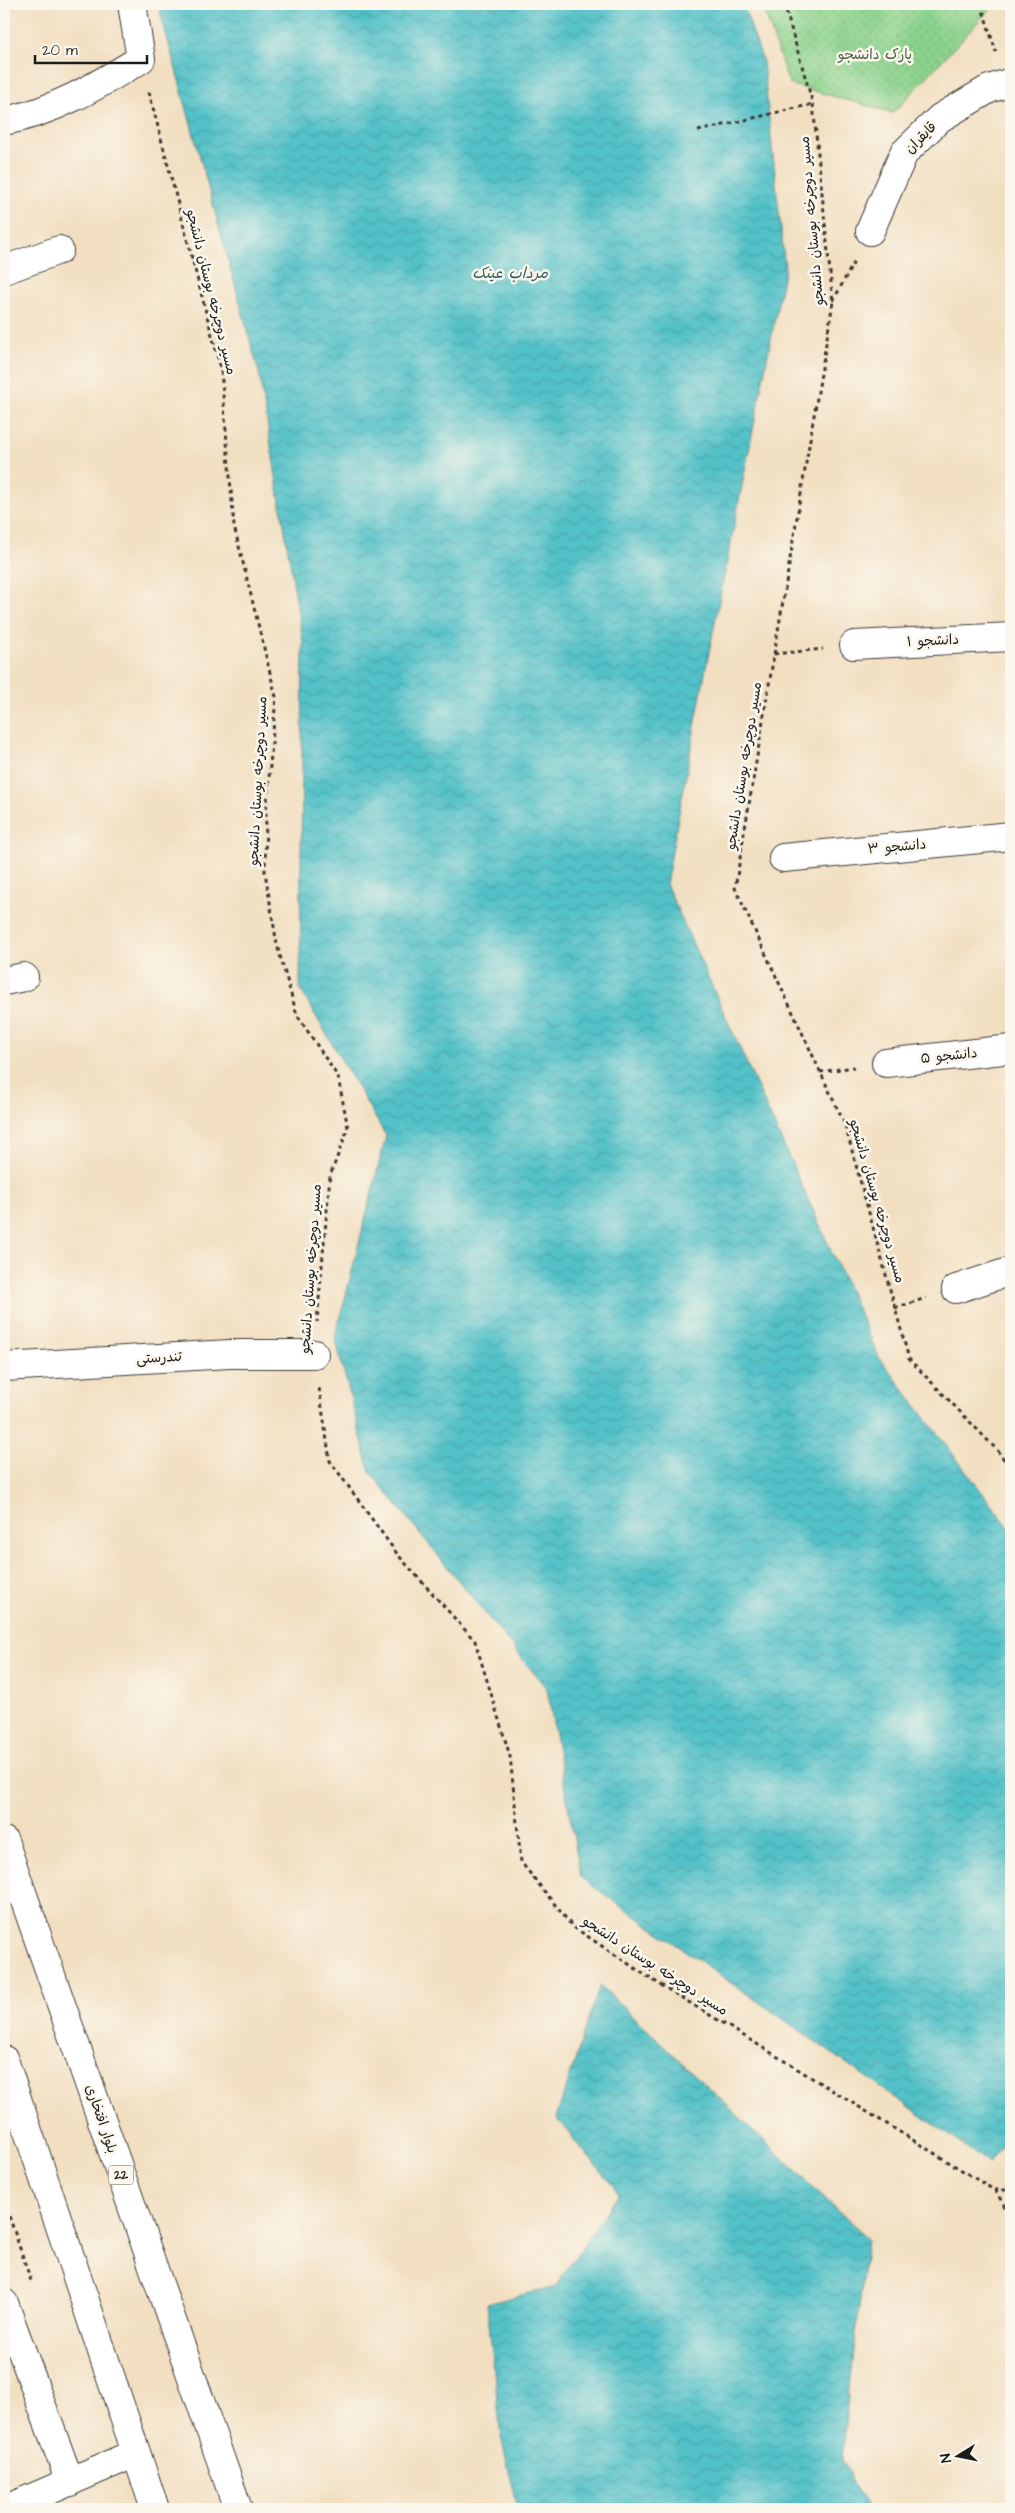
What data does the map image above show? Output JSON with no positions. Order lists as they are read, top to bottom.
{
  "streets": {
    "main road": [
      "قایقران",
      "دانشجو ۱",
      "دانشجو ۳",
      "دانشجو ۵",
      "تندرستی",
      "بلوار افتخاری",
      "22"
    ],
    "path": ["مسیر دوچرخه بوستان دانشجو"]
  },
  "crossings": [
    ["مسیر دوچرخه بوستان دانشجو", "تندرستی"]
  ],
  "water": ["مرداب عینک"],
  "parks": ["پارک دانشجو"],
  "scale_bar": "20 m",
  "north": "left"
}
